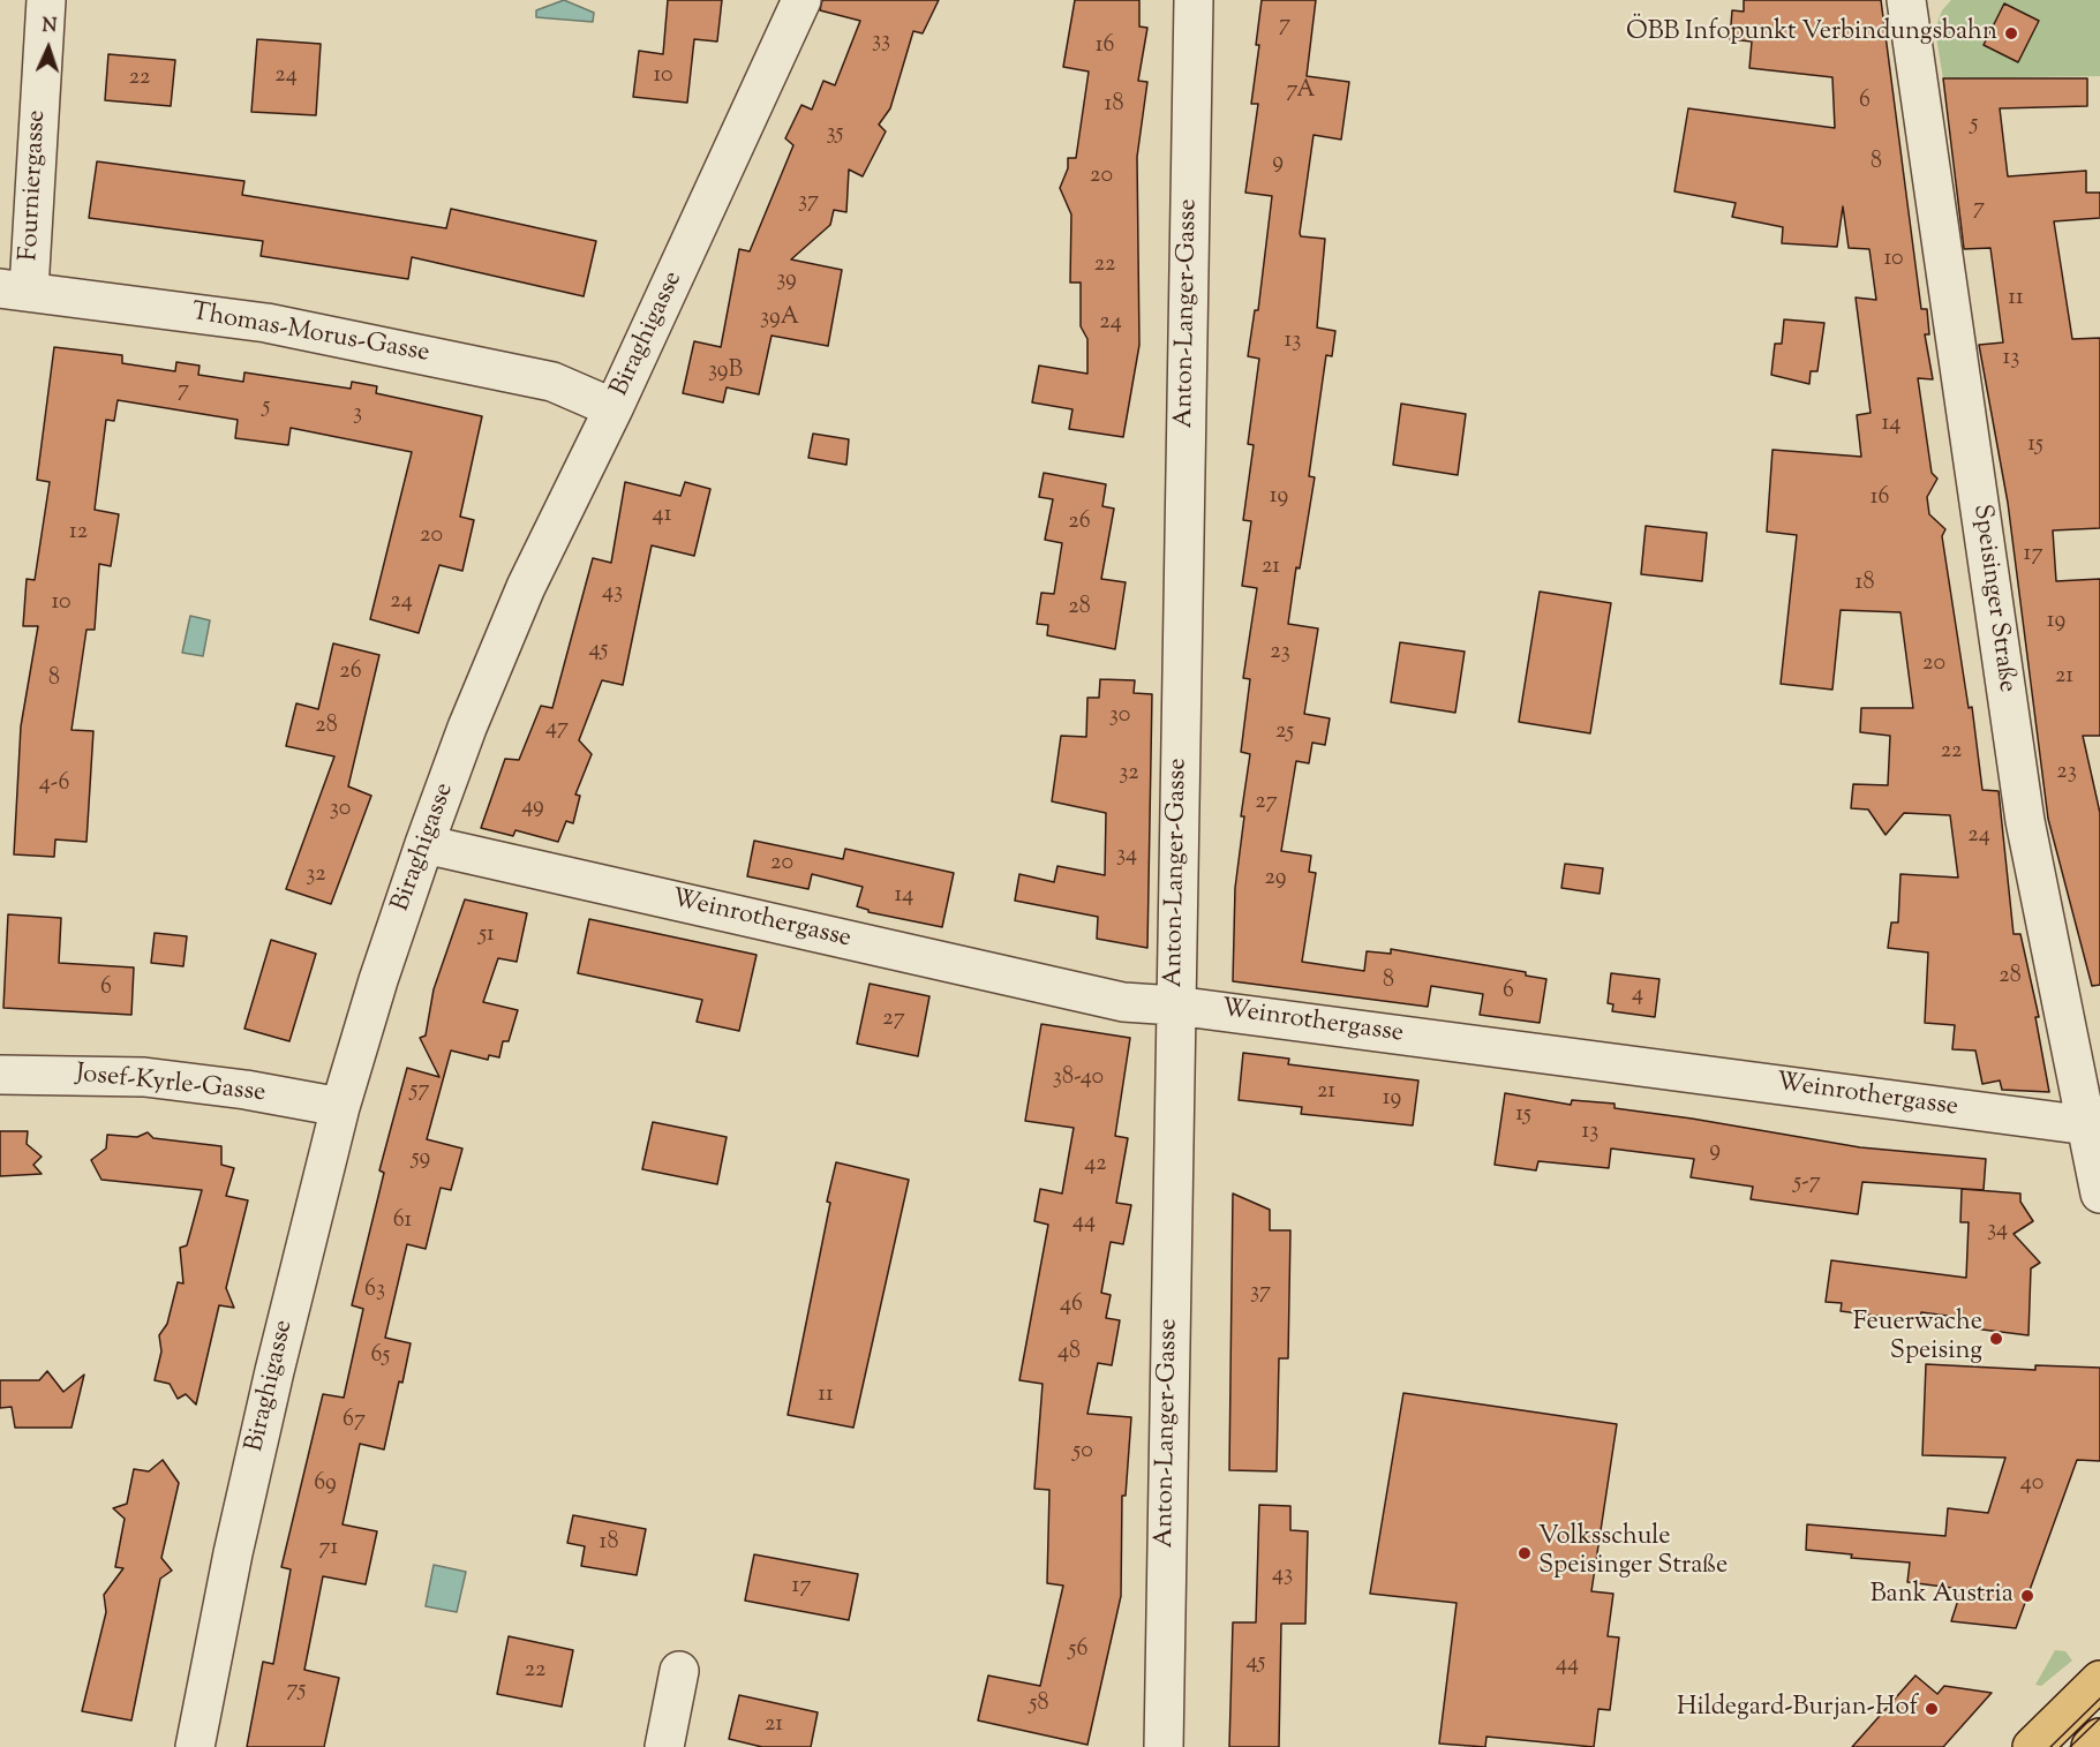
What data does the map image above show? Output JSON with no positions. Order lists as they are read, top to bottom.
{
  "streets": {
    "street": [
      "Fourniergasse",
      "Anton-Langer-Gasse",
      "Thomas-Morus-Gasse",
      "Biraghigasse",
      "Speisinger Straße",
      "Weinrothergasse",
      "Josef-Kyrle-Gasse"
    ]
  },
  "crossings": [
    ["Fourniergasse", "Thomas-Morus-Gasse"],
    ["Anton-Langer-Gasse", "Weinrothergasse"],
    ["Thomas-Morus-Gasse", "Biraghigasse"],
    ["Biraghigasse", "Weinrothergasse"],
    ["Biraghigasse", "Josef-Kyrle-Gasse"],
    ["Speisinger Straße", "Weinrothergasse"]
  ],
  "places": [
    "ÖBB Infopunkt Verbindungsbahn",
    "Feuerwache Speising",
    "Volksschule Speisinger Straße",
    "Bank Austria",
    "Hildegard-Burjan-Hof"
  ],
  "house_numbers": [
    "7",
    "33",
    "16",
    "24",
    "10",
    "22",
    "7A",
    "6",
    "18",
    "5",
    "35",
    "9",
    "8",
    "20",
    "37",
    "7",
    "10",
    "22",
    "39",
    "11",
    "39A",
    "24",
    "13",
    "13",
    "39B",
    "7",
    "5",
    "3",
    "14",
    "15",
    "19",
    "16",
    "41",
    "26",
    "12",
    "20",
    "17",
    "21",
    "18",
    "43",
    "24",
    "10",
    "28",
    "19",
    "45",
    "23",
    "20",
    "26",
    "21",
    "8",
    "30",
    "28",
    "47",
    "25",
    "22",
    "23",
    "32",
    "4-6",
    "27",
    "49",
    "30",
    "24",
    "34",
    "20",
    "32",
    "29",
    "14",
    "51",
    "28",
    "8",
    "6",
    "6",
    "4",
    "27",
    "38-40",
    "57",
    "21",
    "19",
    "15",
    "13",
    "9",
    "59",
    "42",
    "5-7",
    "61",
    "44",
    "34",
    "63",
    "37",
    "46",
    "48",
    "65",
    "11",
    "67",
    "50",
    "69",
    "40",
    "18",
    "71",
    "43",
    "17",
    "56",
    "45",
    "44",
    "22",
    "75",
    "58",
    "21"
  ],
  "north": "top"
}
